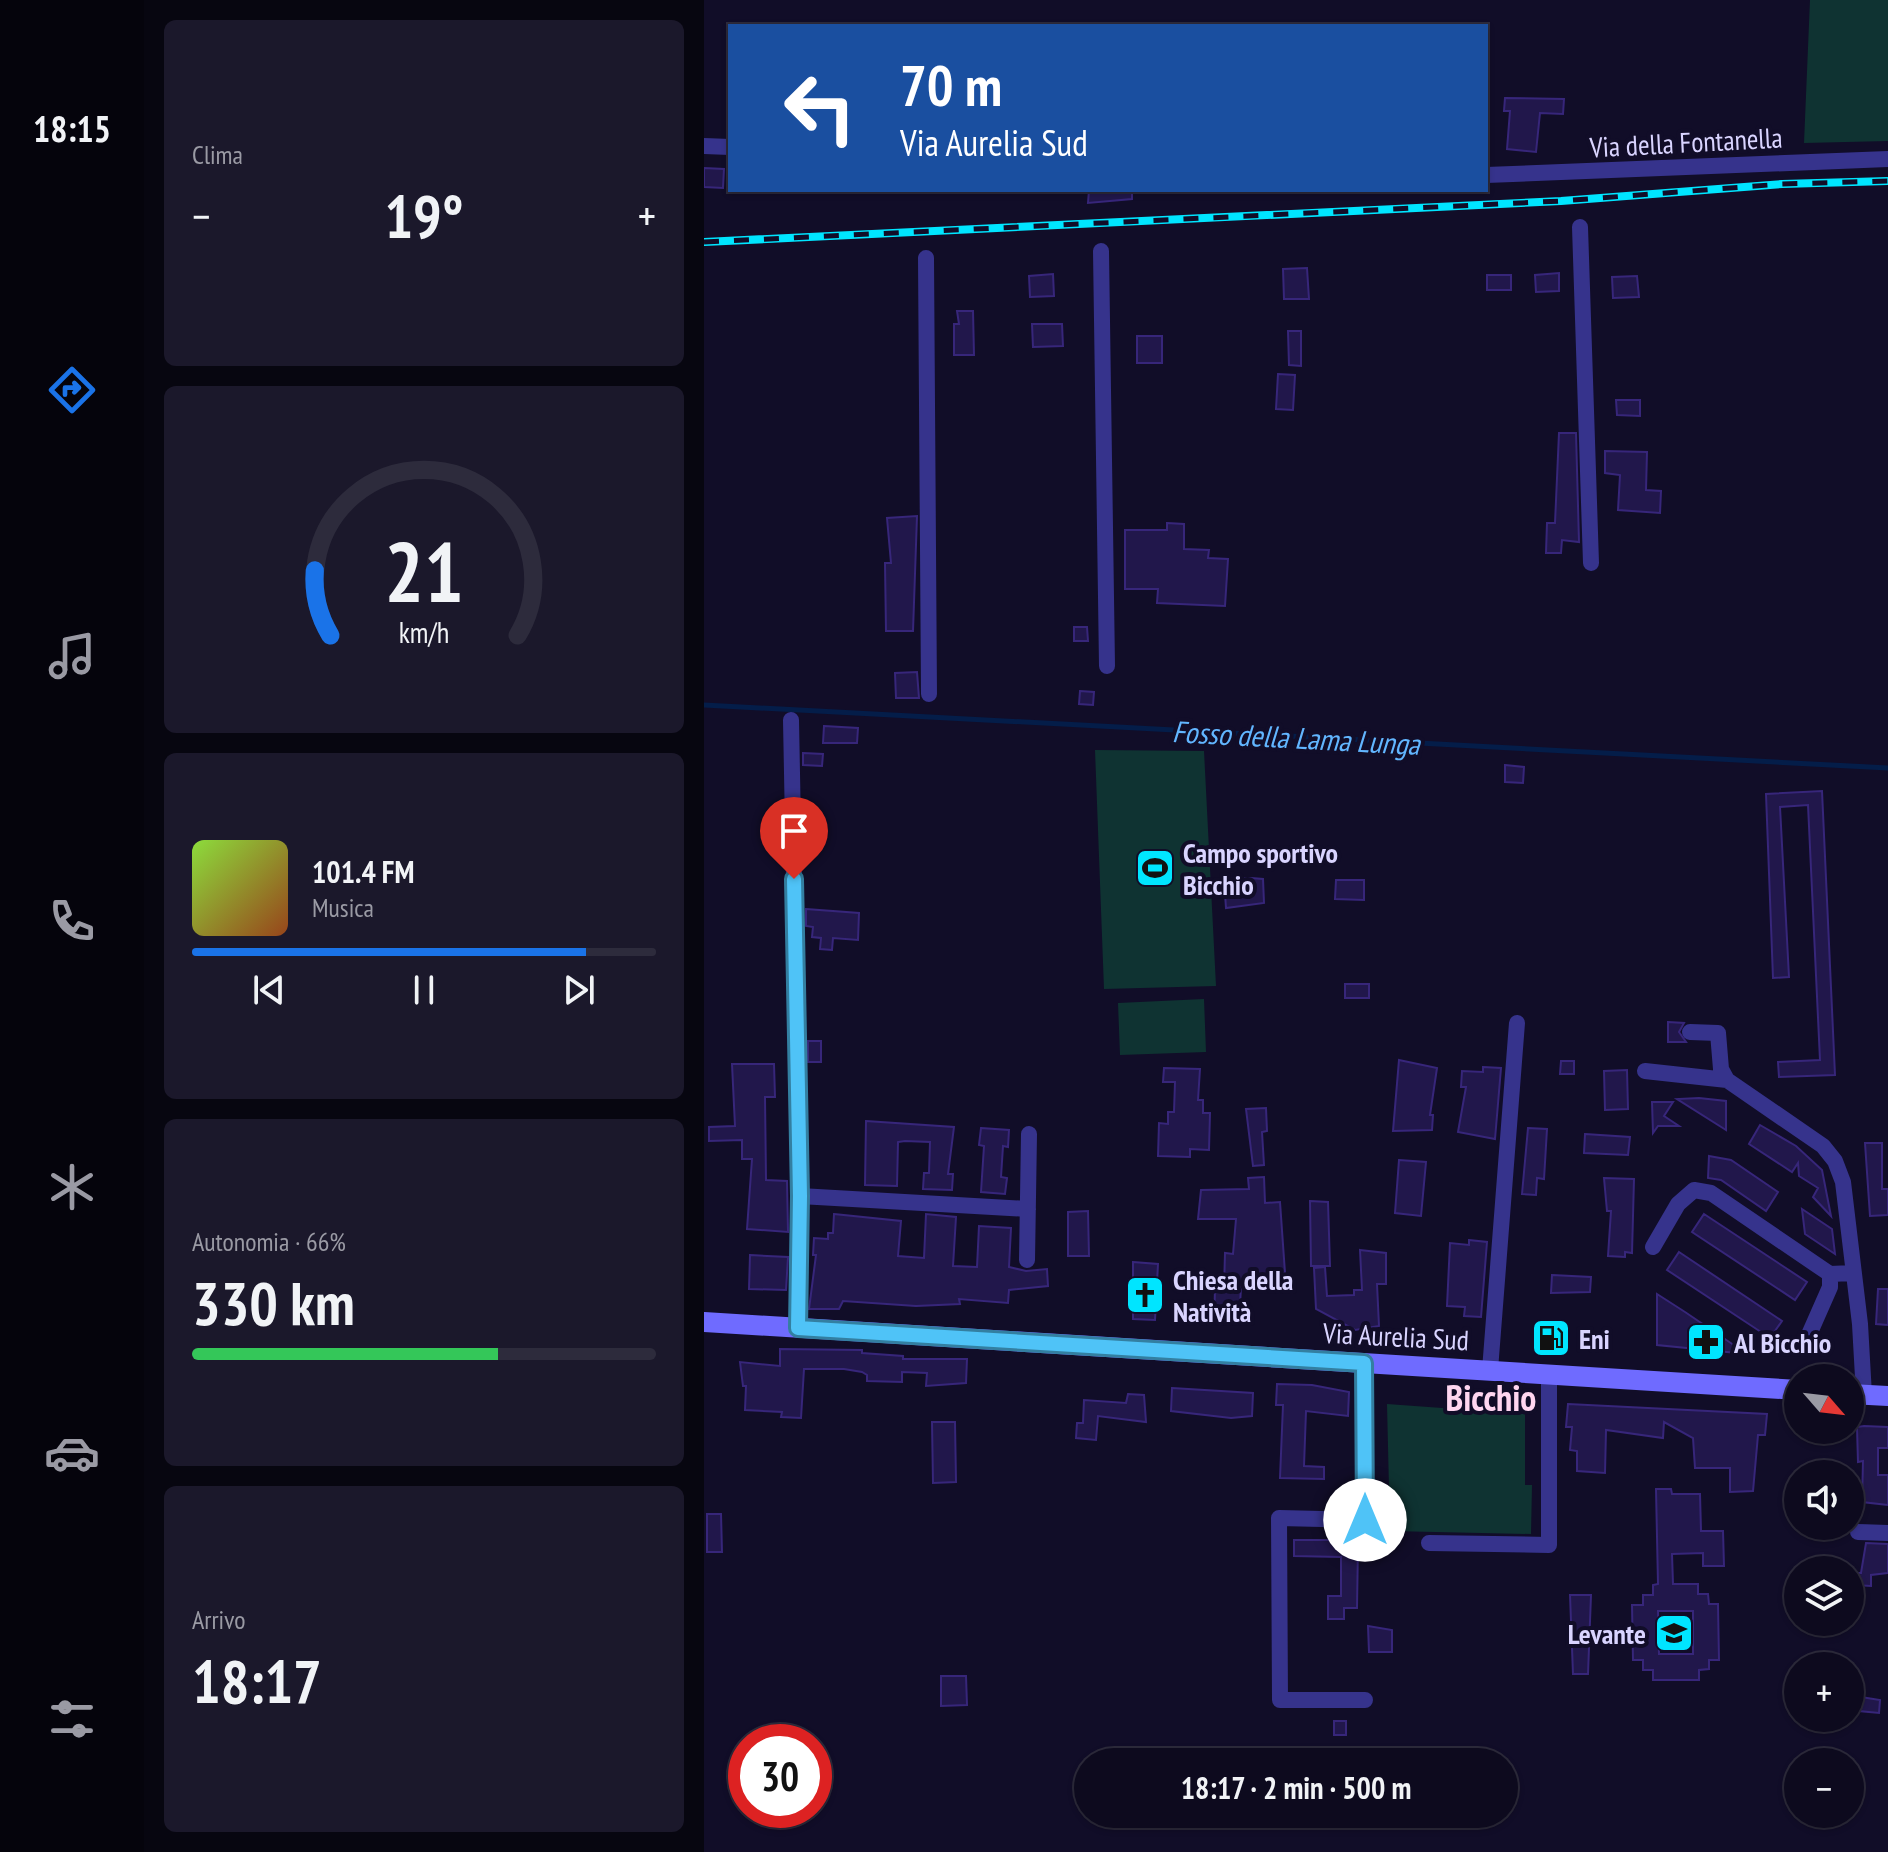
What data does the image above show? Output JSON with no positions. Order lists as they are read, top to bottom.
{
  "streets": {
    "main road": ["Via Aurelia Sud"],
    "street": ["Via della Fontanella"]
  },
  "districts": ["Bicchio"],
  "water": ["Fosso della Lama Lunga"],
  "places": {
    "sports": ["Campo sportivo Bicchio"],
    "church": ["Chiesa della Natività"],
    "fuel station": ["Eni"],
    "pharmacy": ["Al Bicchio"],
    "school or university": ["Levante"]
  },
  "north": "bottom right",
  "page": {
    "tabs": "18:15",
    "tile": [
      "Clima",
      ["Autonomia · 66%", "330 km"],
      ["Arrivo", "18:17"]
    ],
    "turn": ["70 m", "Via Aurelia Sud"],
    "heat": ["−", "19°", "+"],
    "song": ["101.4 FM", "Musica"],
    "map_buttons": ["+", "−"],
    "limit": "30",
    "trip": "18:17 · 2 min · 500 m",
    "gauge": ["21", "km/h"]
  }
}
